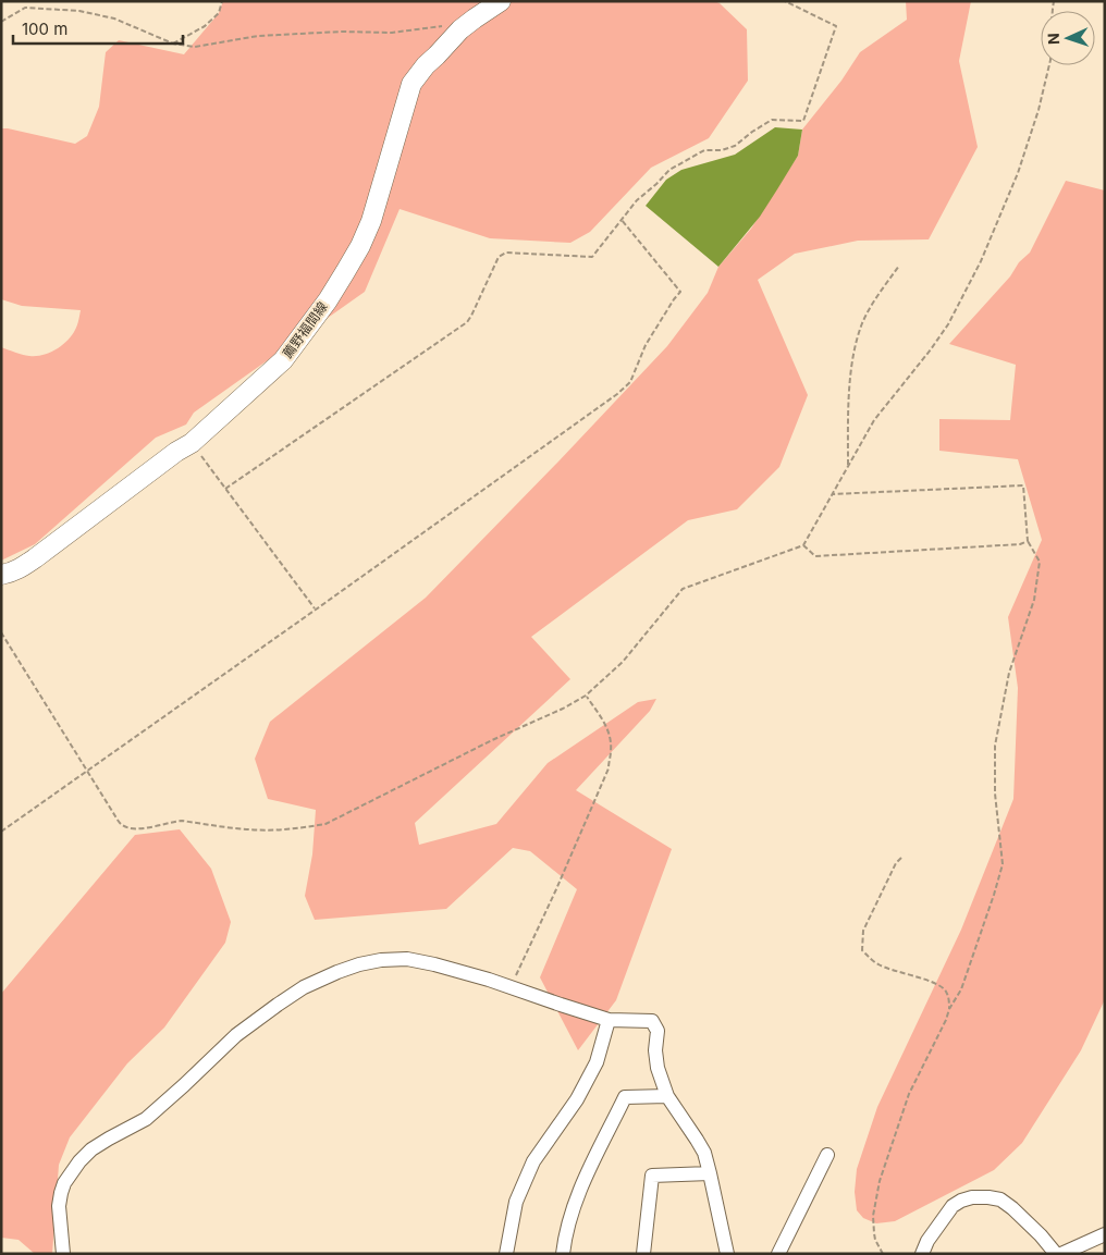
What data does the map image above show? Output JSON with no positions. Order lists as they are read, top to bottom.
{
  "streets": {
    "main road": ["薦野福間線"]
  },
  "scale_bar": "100 m",
  "north": "left"
}
